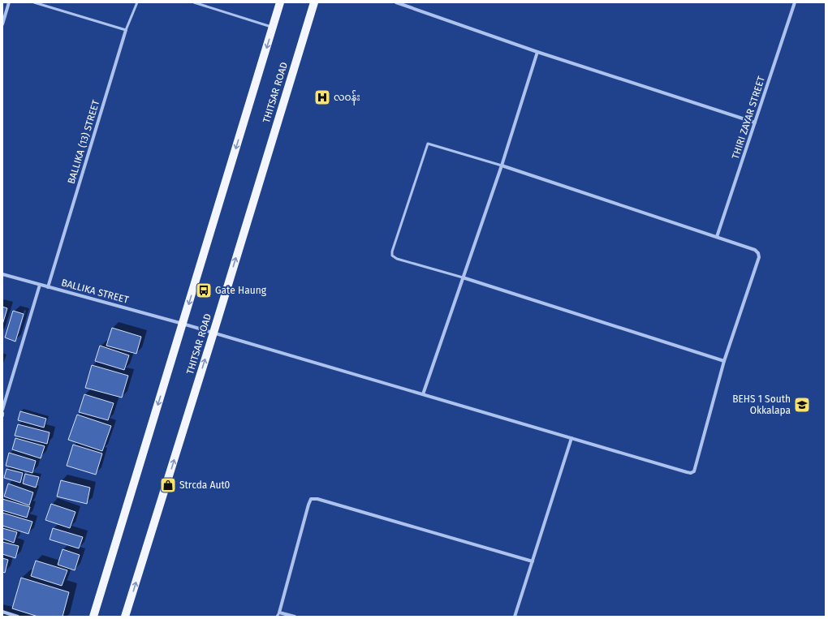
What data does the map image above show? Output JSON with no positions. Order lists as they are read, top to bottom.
{
  "streets": {
    "main road": ["THITSAR ROAD"],
    "street": ["THIRI ZAYAR STREET", "BALLIKA (13) STREET", "BALLIKA STREET"]
  },
  "crossings": [
    ["THITSAR ROAD", "BALLIKA STREET"],
    ["BALLIKA (13) STREET", "BALLIKA STREET"]
  ],
  "places": {
    "hospital": ["လဝန်း"],
    "bus stop": ["Gate Haung"],
    "school or university": ["BEHS 1 South Okkalapa"],
    "shop": ["Strcda Aut0"]
  }
}
